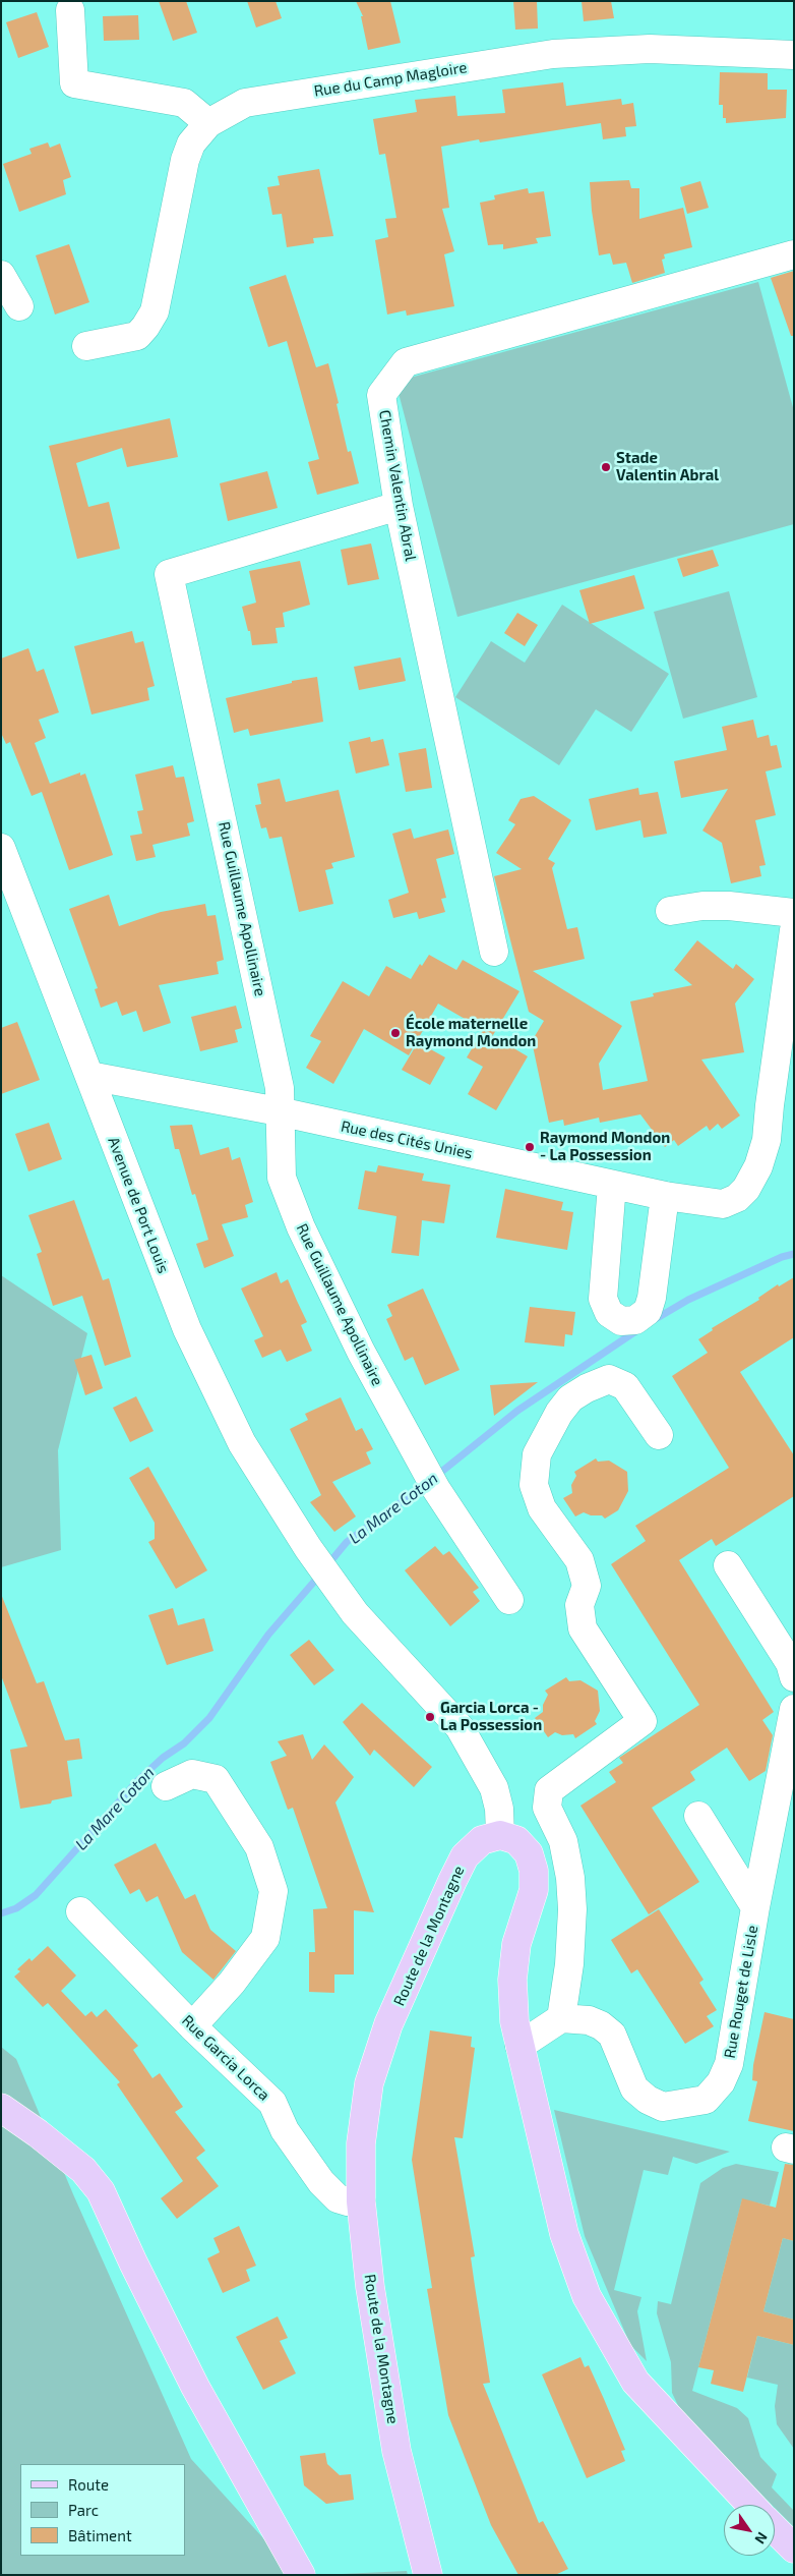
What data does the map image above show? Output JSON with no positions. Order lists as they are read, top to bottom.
{
  "streets": {
    "main road": ["Route de la Montagne"],
    "street": [
      "Rue du Camp Magloire",
      "Chemin Valentin Abral",
      "Rue Guillaume Apollinaire",
      "Rue des Cités Unies",
      "Avenue de Port Louis",
      "Rue Rouget de Lisle",
      "Rue Garcia Lorca"
    ]
  },
  "crossings": [
    ["Chemin Valentin Abral", "Rue Guillaume Apollinaire"],
    ["Rue Guillaume Apollinaire", "Rue des Cités Unies"],
    ["Rue des Cités Unies", "Avenue de Port Louis"],
    ["Avenue de Port Louis", "Route de la Montagne"],
    ["Route de la Montagne", "Rue Garcia Lorca"]
  ],
  "water": ["La Mare Coton"],
  "places": [
    "Stade Valentin Abral",
    "École maternelle Raymond Mondon",
    "Raymond Mondon - La Possession",
    "Garcia Lorca - La Possession"
  ],
  "legend": ["Route", "Parc", "Bâtiment"],
  "north": "bottom right"
}
